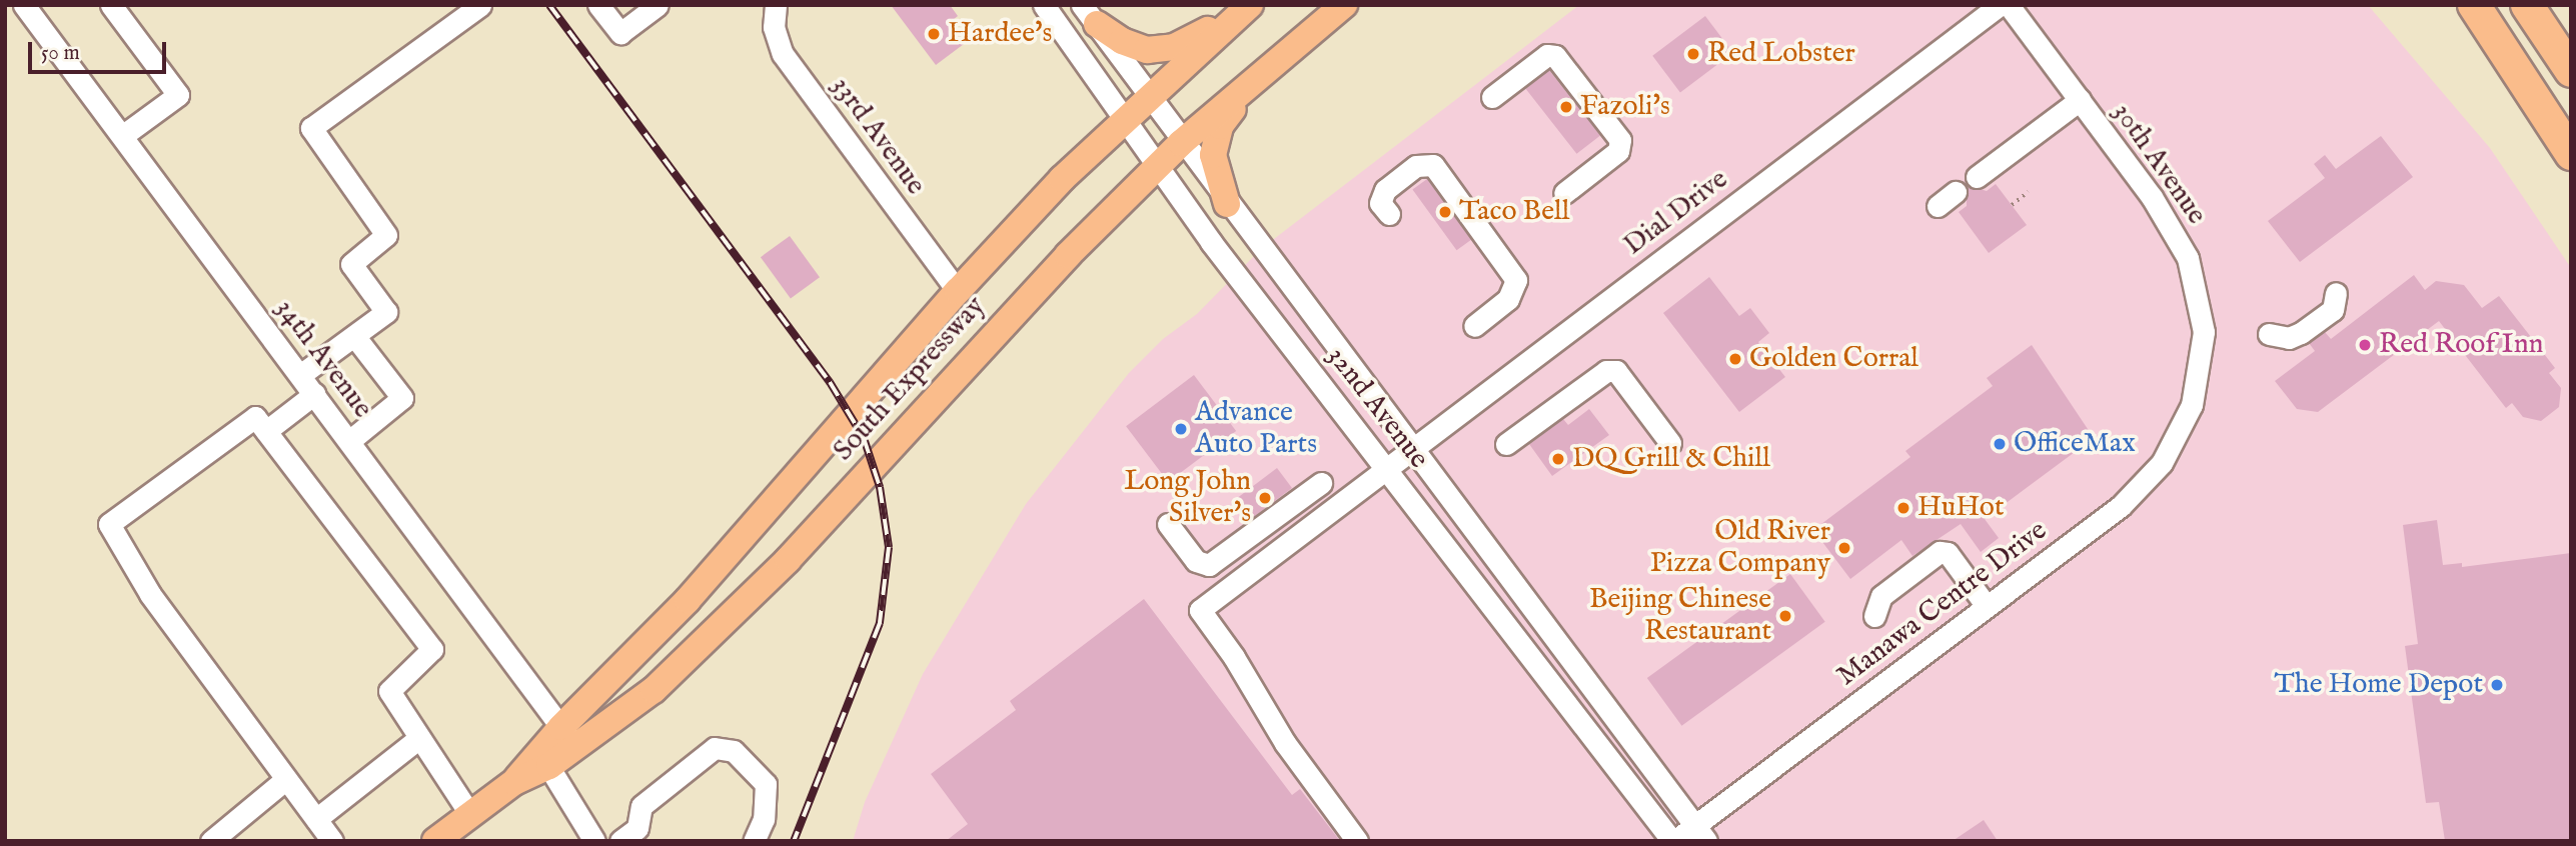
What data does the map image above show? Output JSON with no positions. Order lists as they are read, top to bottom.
{
  "streets": {
    "main road": ["South Expressway"],
    "street": [
      "33rd Avenue",
      "30th Avenue",
      "Dial Drive",
      "34th Avenue",
      "32nd Avenue",
      "Manawa Centre Drive"
    ]
  },
  "crossings": [
    ["33rd Avenue", "South Expressway"],
    ["30th Avenue", "Manawa Centre Drive"],
    ["Dial Drive", "32nd Avenue"],
    ["34th Avenue", "South Expressway"],
    ["South Expressway", "32nd Avenue"],
    ["32nd Avenue", "Manawa Centre Drive"]
  ],
  "places": [
    "Hardee's",
    "Red Lobster",
    "Fazoli's",
    "Taco Bell",
    "Red Roof Inn",
    "Golden Corral",
    "Advance Auto Parts",
    "OfficeMax",
    "DQ Grill & Chill",
    "Long John Silver's",
    "HuHot",
    "Old River Pizza Company",
    "Beijing Chinese Restaurant",
    "The Home Depot"
  ],
  "scale_bar": "50 m"
}
